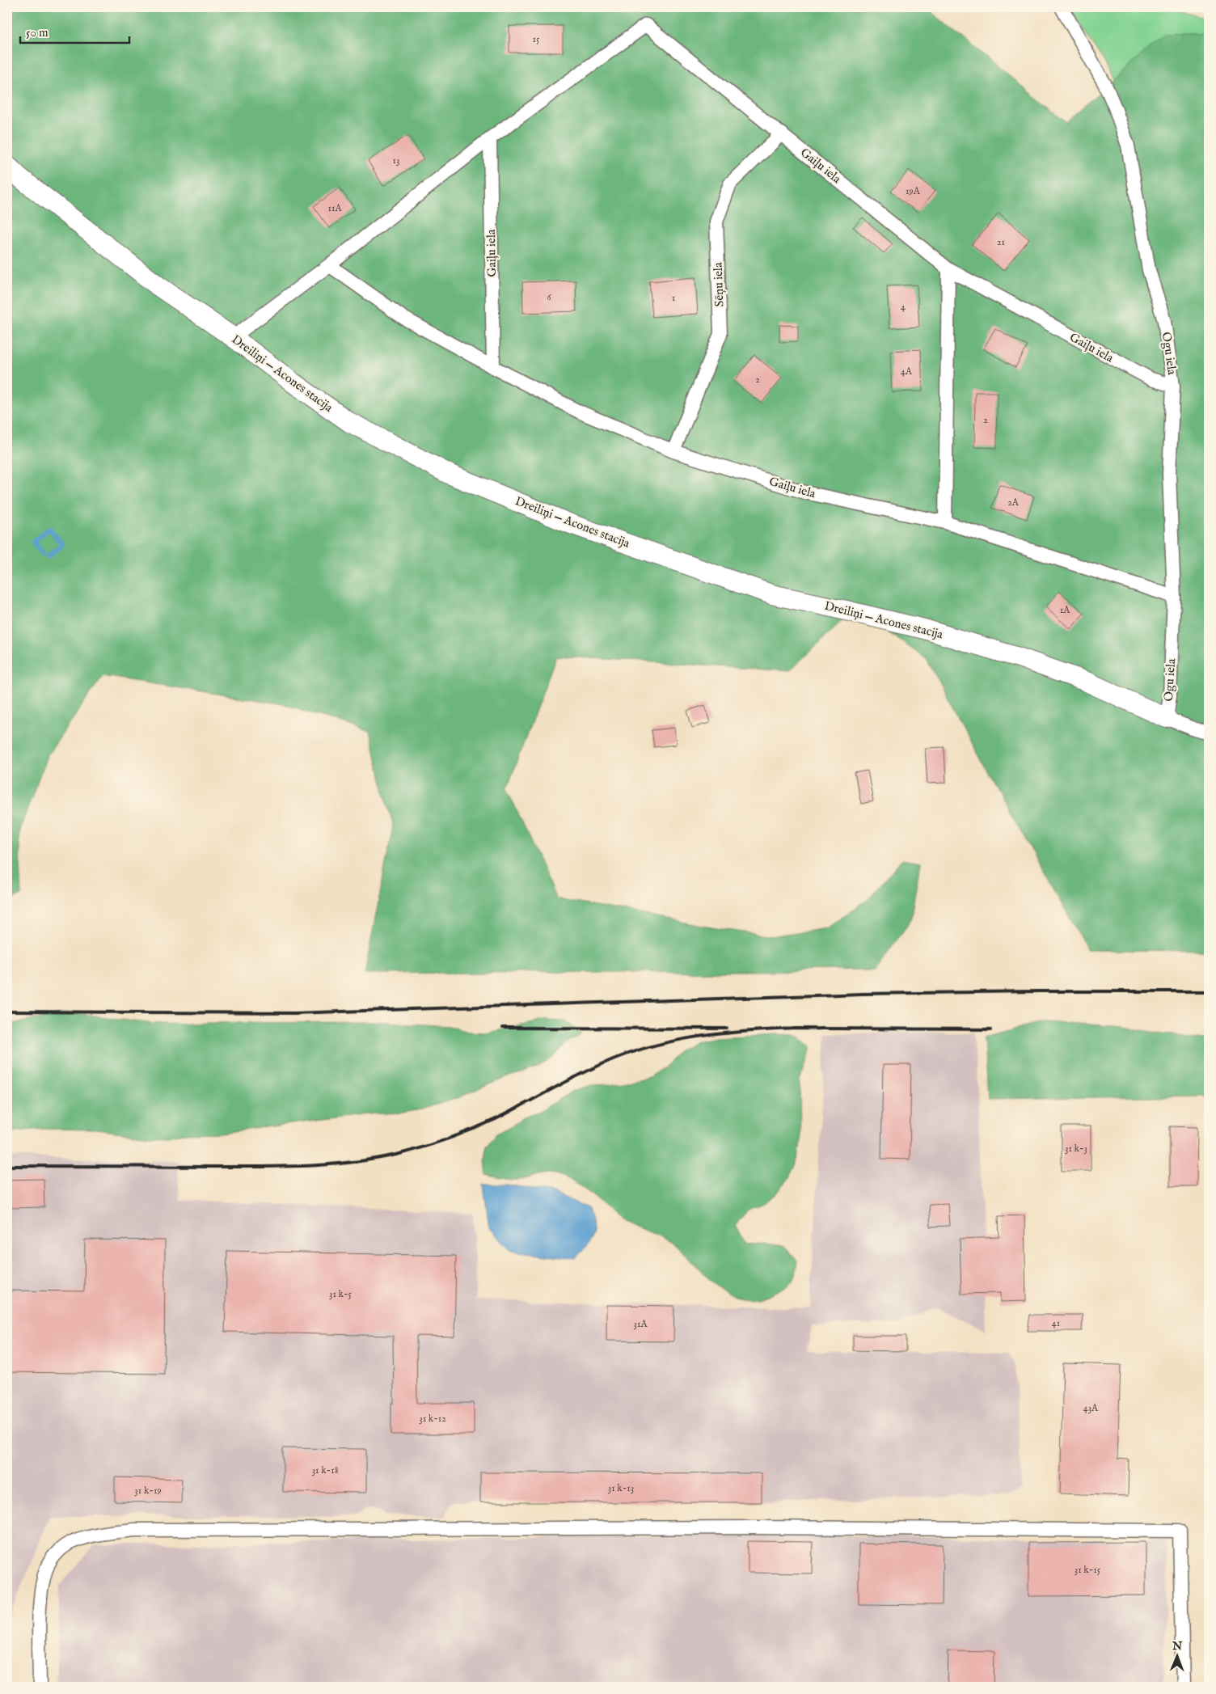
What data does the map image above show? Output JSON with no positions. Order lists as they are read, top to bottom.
{
  "streets": {
    "street": [
      "Gaiļu iela",
      "Sēņu iela",
      "Ogu iela",
      "Dreiliņi — Acones stacija"
    ]
  },
  "crossings": [
    ["Gaiļu iela", "Sēņu iela"],
    ["Gaiļu iela", "Ogu iela"],
    ["Gaiļu iela", "Dreiliņi — Acones stacija"],
    ["Ogu iela", "Dreiliņi — Acones stacija"]
  ],
  "house_numbers": [
    "15",
    "13",
    "19A",
    "11A",
    "21",
    "6",
    "1",
    "4",
    "4A",
    "2",
    "2",
    "2A",
    "1A",
    "31 k-3",
    "31 k-5",
    "41",
    "31A",
    "43A",
    "31 k-12",
    "31 k-18",
    "31 k-13",
    "31 k-19",
    "31 k-15"
  ],
  "scale_bar": "50 m",
  "north": "top"
}
